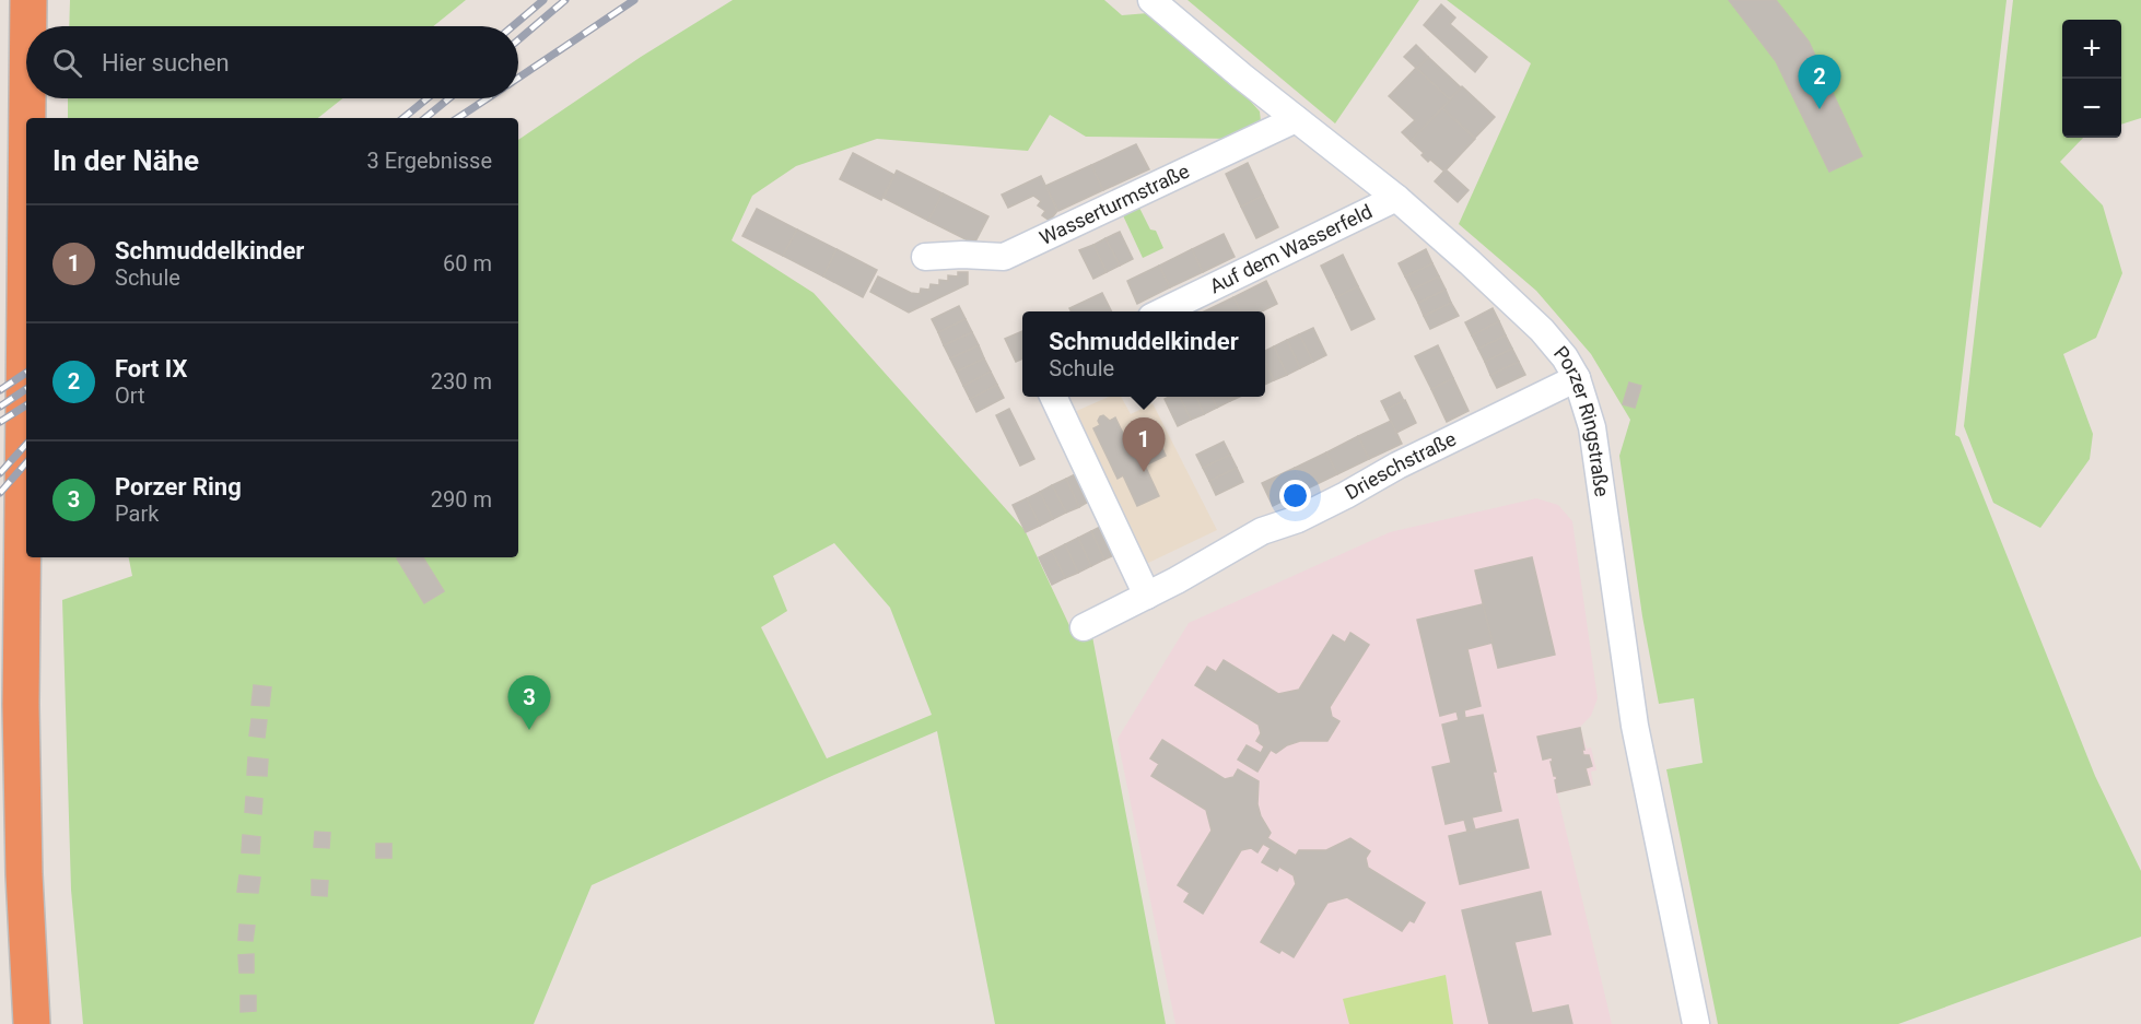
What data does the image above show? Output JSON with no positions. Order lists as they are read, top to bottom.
{
  "streets": {
    "street": [
      "Wasserturmstraße",
      "Auf dem Wasserfeld",
      "Porzer Ringstraße",
      "Drieschstraße"
    ]
  },
  "crossings": [
    ["Wasserturmstraße", "Porzer Ringstraße"],
    ["Auf dem Wasserfeld", "Porzer Ringstraße"],
    ["Porzer Ringstraße", "Drieschstraße"]
  ],
  "page": {
    "map_buttons": ["+", "−"],
    "search": "Hier suchen",
    "pins": ["2", "1", "3"],
    "heading": ["In der Nähe", "3 Ergebnisse"],
    "list": [
      {
        "mark": "1",
        "name": "Schmuddelkinder",
        "note": "Schule",
        "value": "60 m"
      },
      {
        "mark": "2",
        "name": "Fort IX",
        "note": "Ort",
        "value": "230 m"
      },
      {
        "mark": "3",
        "name": "Porzer Ring",
        "note": "Park",
        "value": "290 m"
      }
    ],
    "popup": ["Schmuddelkinder", "Schule"]
  }
}
